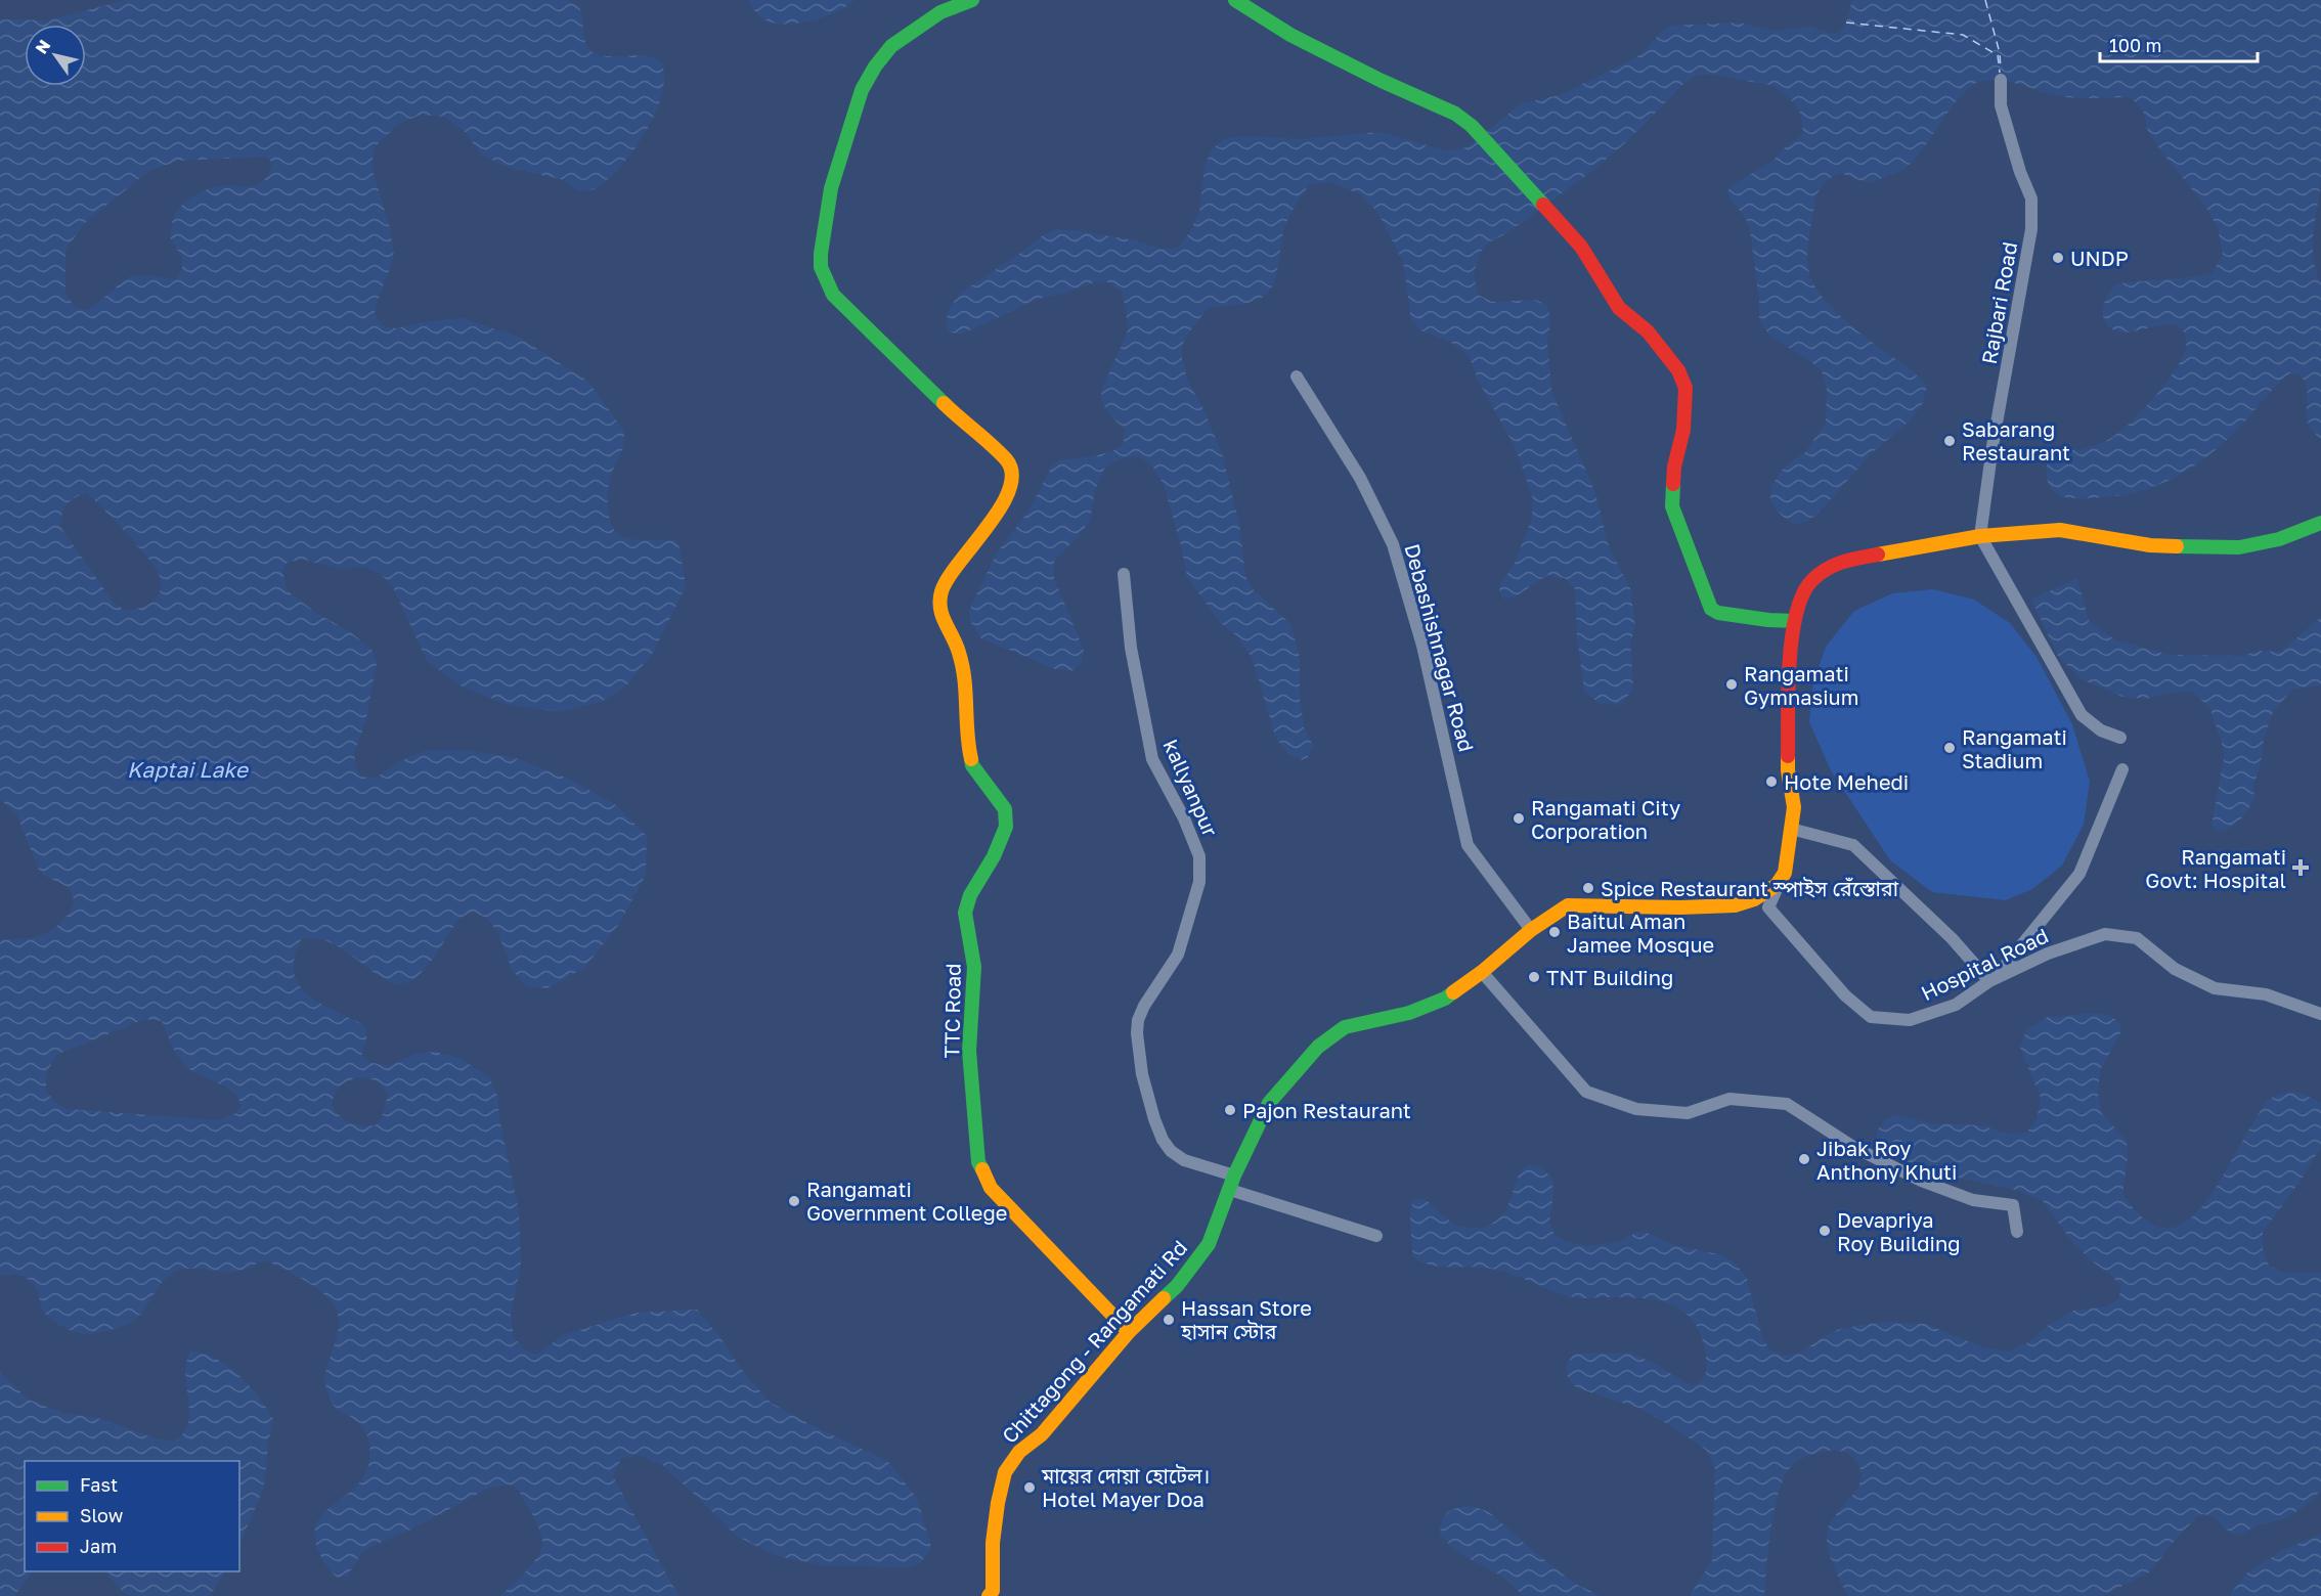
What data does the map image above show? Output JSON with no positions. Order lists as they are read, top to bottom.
{
  "streets": {
    "main road": ["TTC Road", "Chittagong - Rangamati Rd"],
    "street": [
      "Rajbari Road",
      "Debashishnagar Road",
      "kallyanpur",
      "Hospital Road"
    ]
  },
  "crossings": [
    ["Debashishnagar Road", "Chittagong - Rangamati Rd"],
    ["kallyanpur", "Chittagong - Rangamati Rd"],
    ["Hospital Road", "Chittagong - Rangamati Rd"],
    ["TTC Road", "Chittagong - Rangamati Rd"]
  ],
  "water": ["Kaptai Lake"],
  "places": {
    "other": [
      "UNDP",
      "Sabarang Restaurant",
      "Rangamati Gymnasium",
      "Rangamati Stadium",
      "Hote Mehedi",
      "Rangamati City Corporation",
      "Spice Restaurant স্পাইস রেঁস্তোরা",
      "Baitul Aman Jamee Mosque",
      "TNT Building",
      "Pajon Restaurant",
      "Jibak Roy Anthony Khuti",
      "Rangamati Government College",
      "Devapriya Roy Building",
      "Hassan Store হাসান স্টোর",
      "মায়ের দোয়া হোটেল। Hotel Mayer Doa"
    ],
    "health": ["Rangamati Govt: Hospital"]
  },
  "legend": ["Fast", "Slow", "Jam"],
  "scale_bar": "100 m",
  "north": "top left"
}
